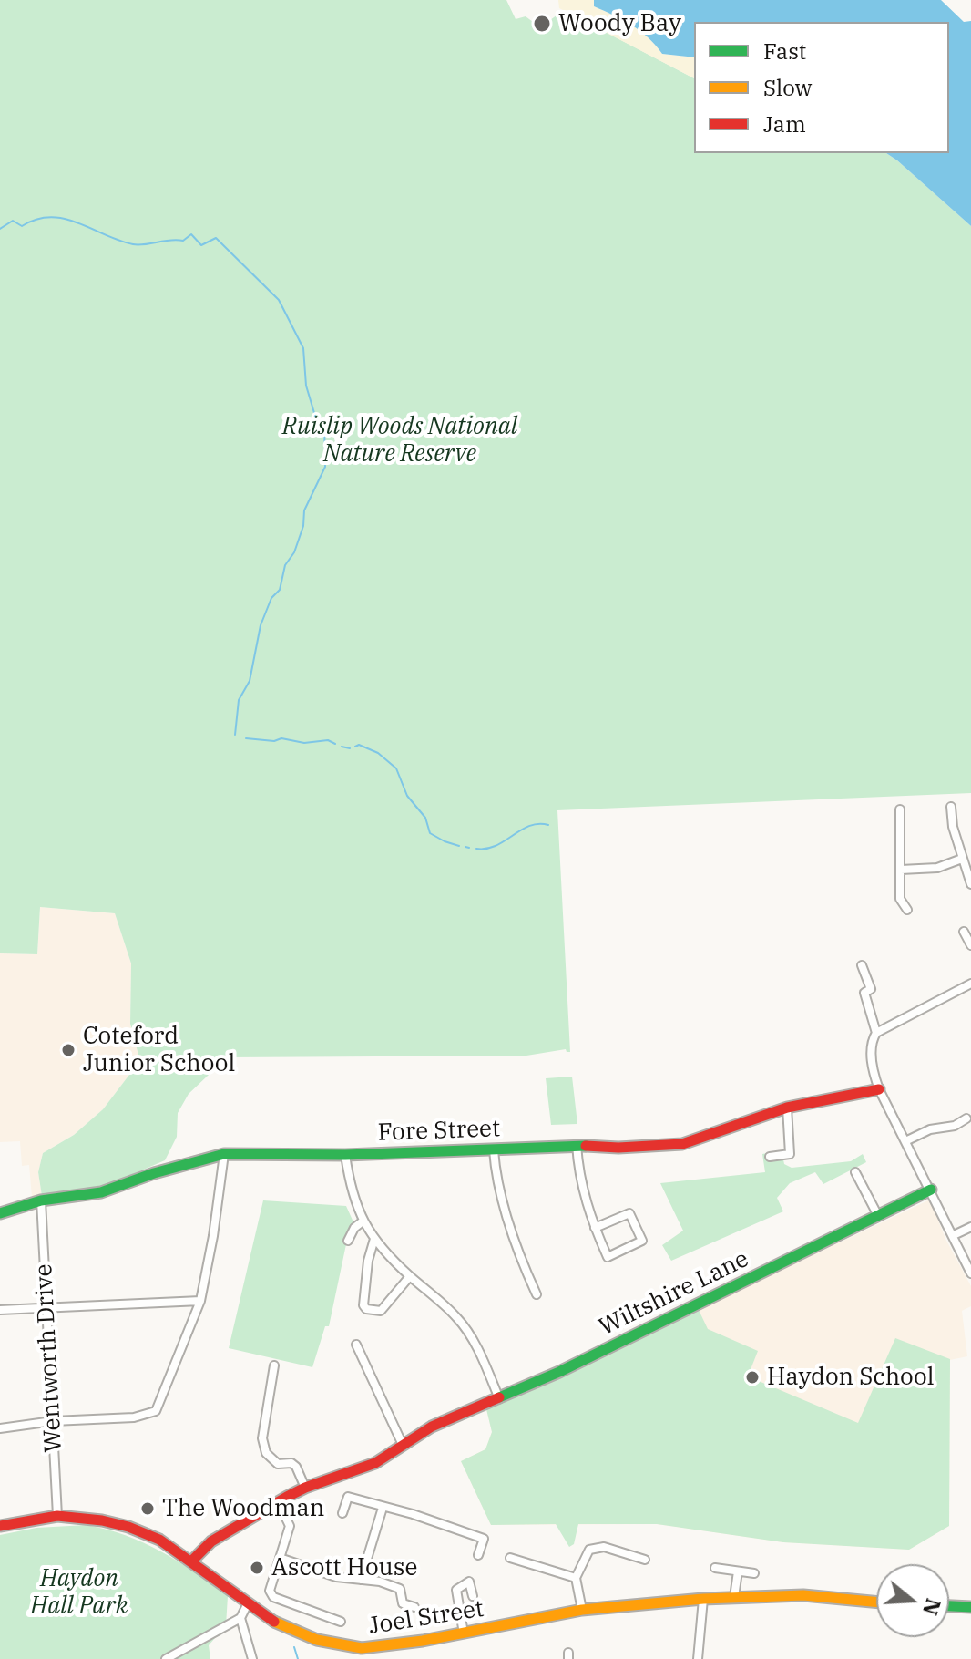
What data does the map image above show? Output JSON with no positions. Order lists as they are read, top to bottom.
{
  "streets": {
    "street": [
      "Fore Street",
      "Wiltshire Lane",
      "Wentworth Drive",
      "Joel Street"
    ]
  },
  "crossings": [
    ["Fore Street", "Wentworth Drive"],
    ["Wiltshire Lane", "Joel Street"],
    ["Wentworth Drive", "Joel Street"]
  ],
  "parks": ["Ruislip Woods National Nature Reserve", "Haydon Hall Park"],
  "places": [
    "Woody Bay",
    "Coteford Junior School",
    "Haydon School",
    "The Woodman",
    "Ascott House"
  ],
  "legend": ["Fast", "Slow", "Jam"],
  "north": "right"
}
